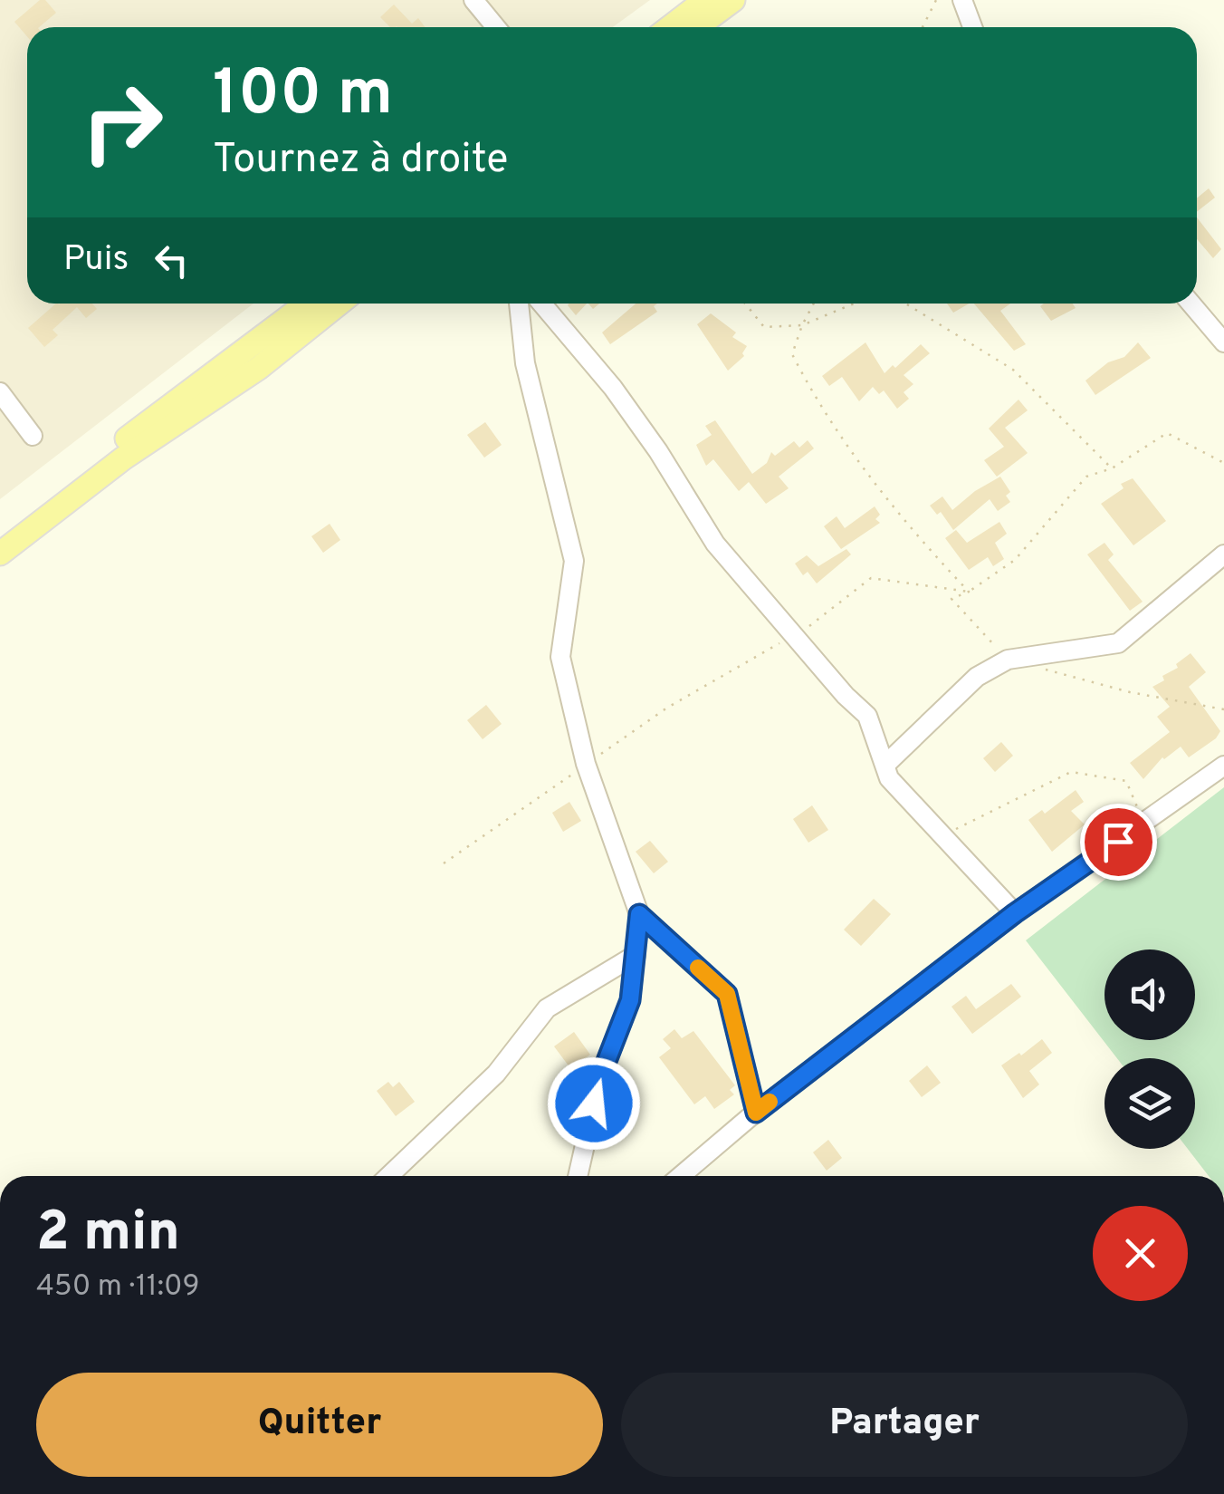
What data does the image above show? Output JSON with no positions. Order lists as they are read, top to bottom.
{
  "page": {
    "turn": ["100 m", "Tournez à droite"],
    "then": "Puis",
    "heading": ["2 min", "450 m · 11:09"],
    "buttons": ["Quitter", "Partager"]
  }
}
